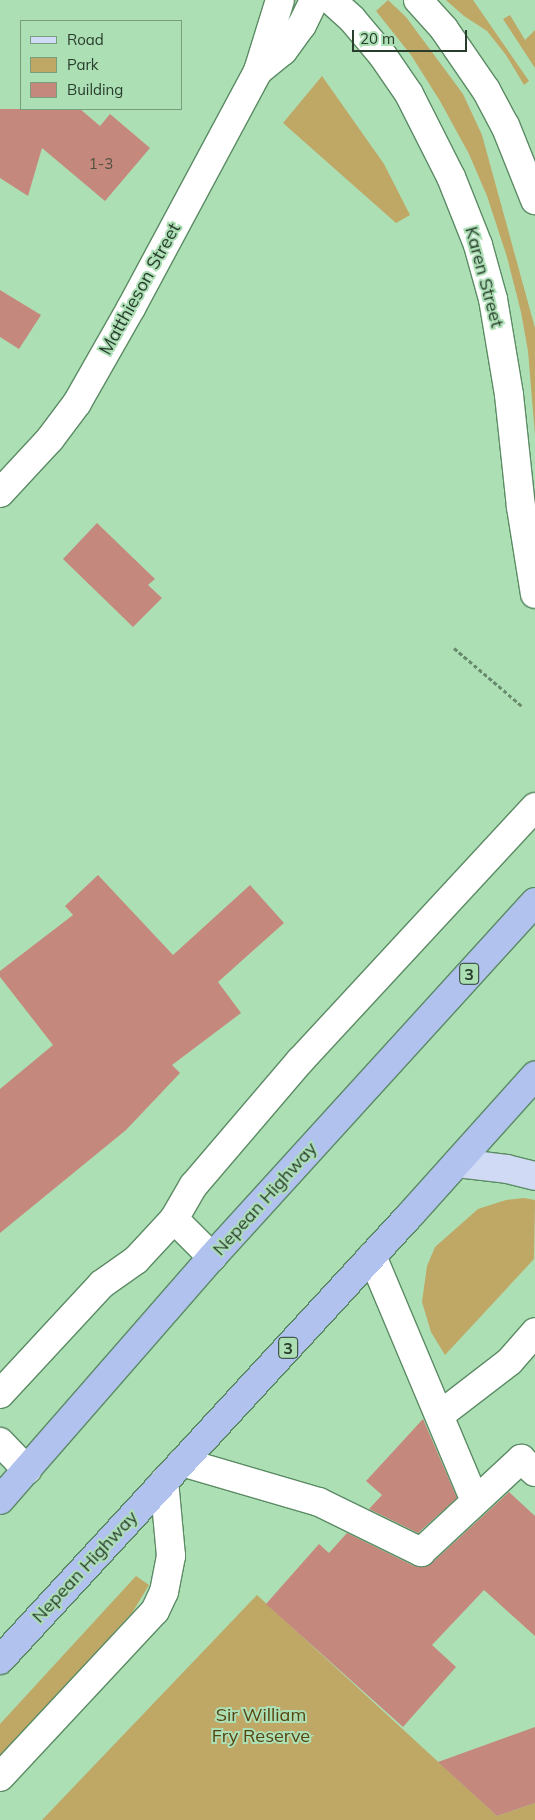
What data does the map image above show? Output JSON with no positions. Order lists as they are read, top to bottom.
{
  "streets": {
    "highway": ["3", "Nepean Highway"],
    "street": ["Karen Street", "Matthieson Street"]
  },
  "parks": ["Sir William Fry Reserve"],
  "house_numbers": ["1-3"],
  "legend": ["Road", "Park", "Building"],
  "scale_bar": "20 m"
}
